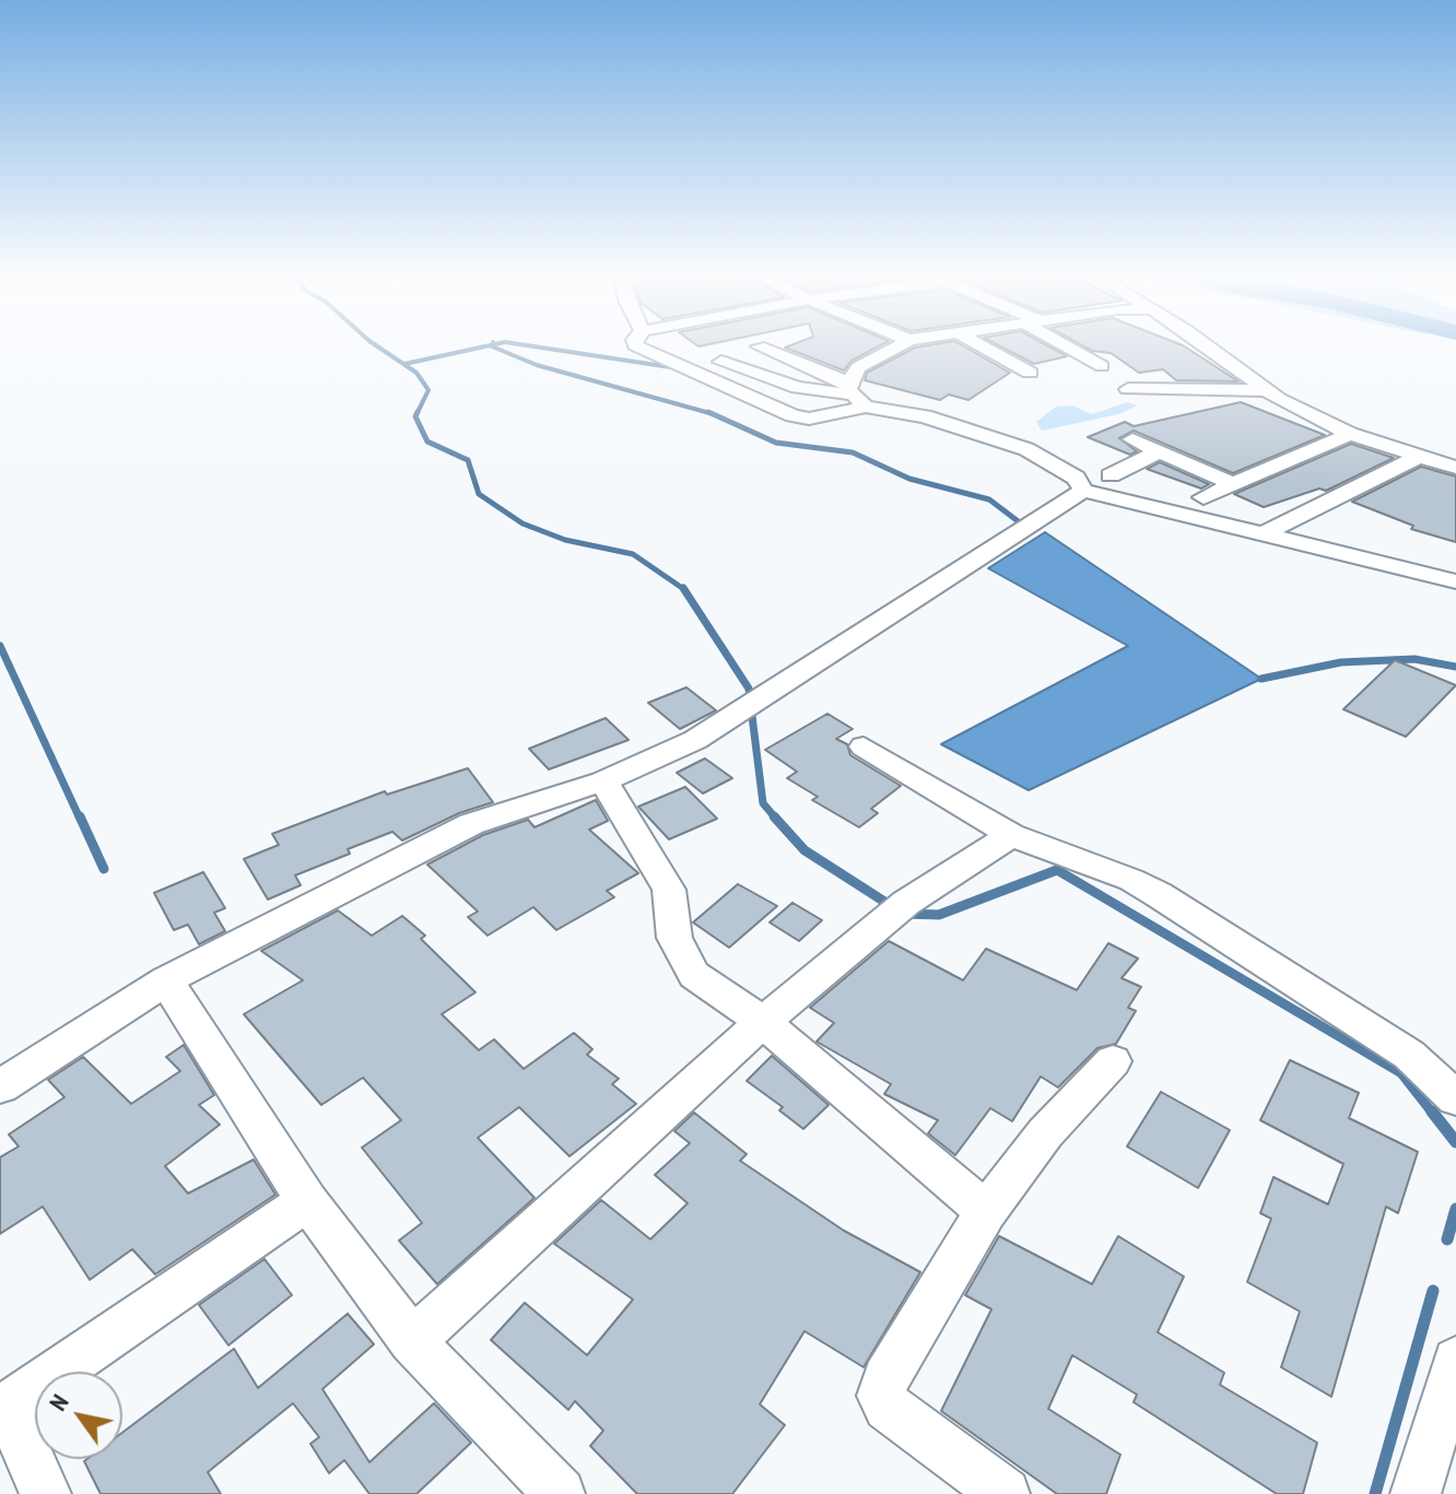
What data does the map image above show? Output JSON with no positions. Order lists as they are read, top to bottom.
{
  "north": "top left"
}
